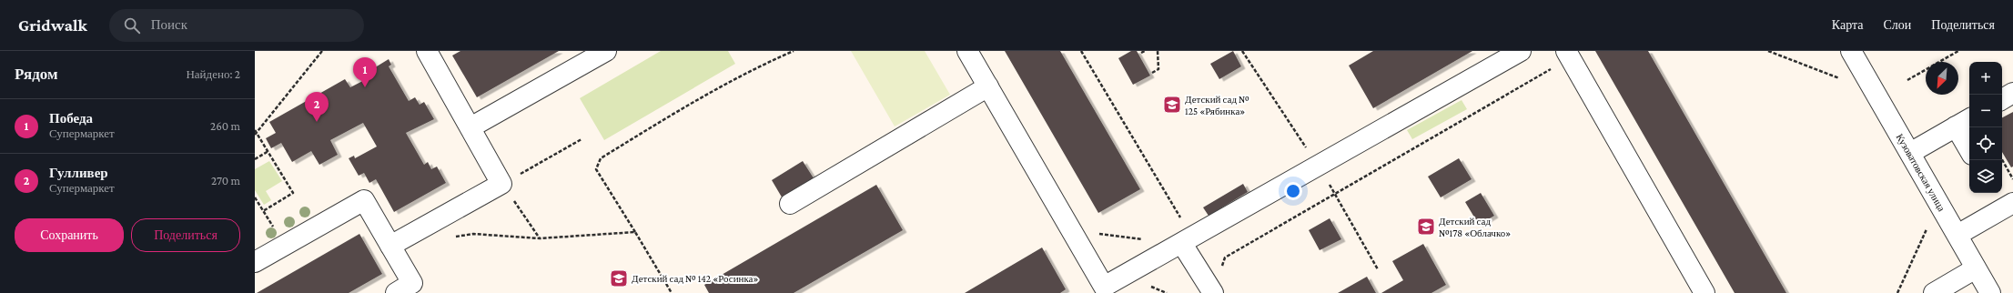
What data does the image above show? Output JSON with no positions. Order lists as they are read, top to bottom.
{
  "streets": {
    "street": ["Кузоватовская улица"]
  },
  "places": {
    "school or university": ["Детский сад № 125 «Рябинка»", "Детский сад №178 «Облачко»", "Детский сад № 142 «Росинка»"]
  },
  "north": "bottom left",
  "page": {
    "header": "Gridwalk",
    "search": "Поиск",
    "nav": ["Карта", "Слои", "Поделиться"],
    "heading": ["Рядом", "Найдено: 2"],
    "pins": ["1", "2"],
    "map_buttons": ["+", "−"],
    "list": [
      {
        "mark": "1",
        "name": "Победа",
        "note": "Супермаркет",
        "value": "260 m"
      },
      {
        "mark": "2",
        "name": "Гулливер",
        "note": "Супермаркет",
        "value": "270 m"
      }
    ],
    "buttons": ["Сохранить", "Поделиться"]
  }
}
